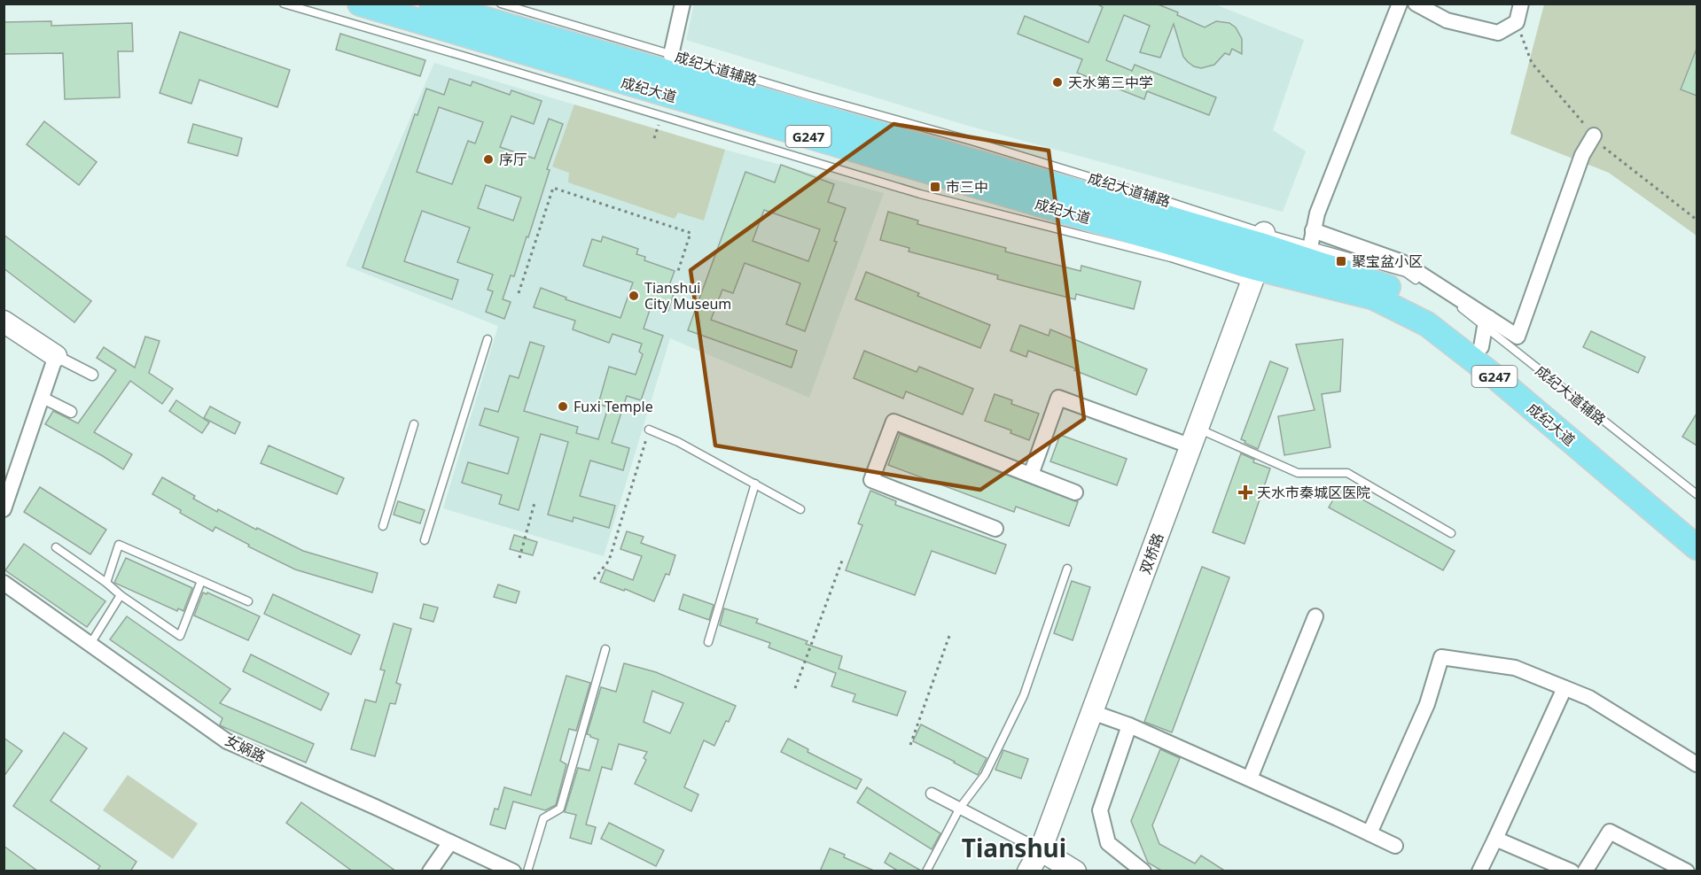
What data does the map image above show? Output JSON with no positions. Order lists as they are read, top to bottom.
{
  "streets": {
    "highway": ["成纪大道", "G247"],
    "main road": ["双桥路"],
    "street": ["女娲路"],
    "lane": ["成纪大道辅路"]
  },
  "crossings": [
    ["成纪大道辅路", "成纪大道"],
    ["成纪大道辅路", "双桥路"],
    ["成纪大道", "双桥路"]
  ],
  "districts": ["Tianshui"],
  "places": {
    "other": [
      "天水第三中学",
      "序厅",
      "Tianshui City Museum",
      "Fuxi Temple"
    ],
    "transit": ["市三中", "聚宝盆小区"],
    "health": ["天水市秦城区医院"]
  }
}
